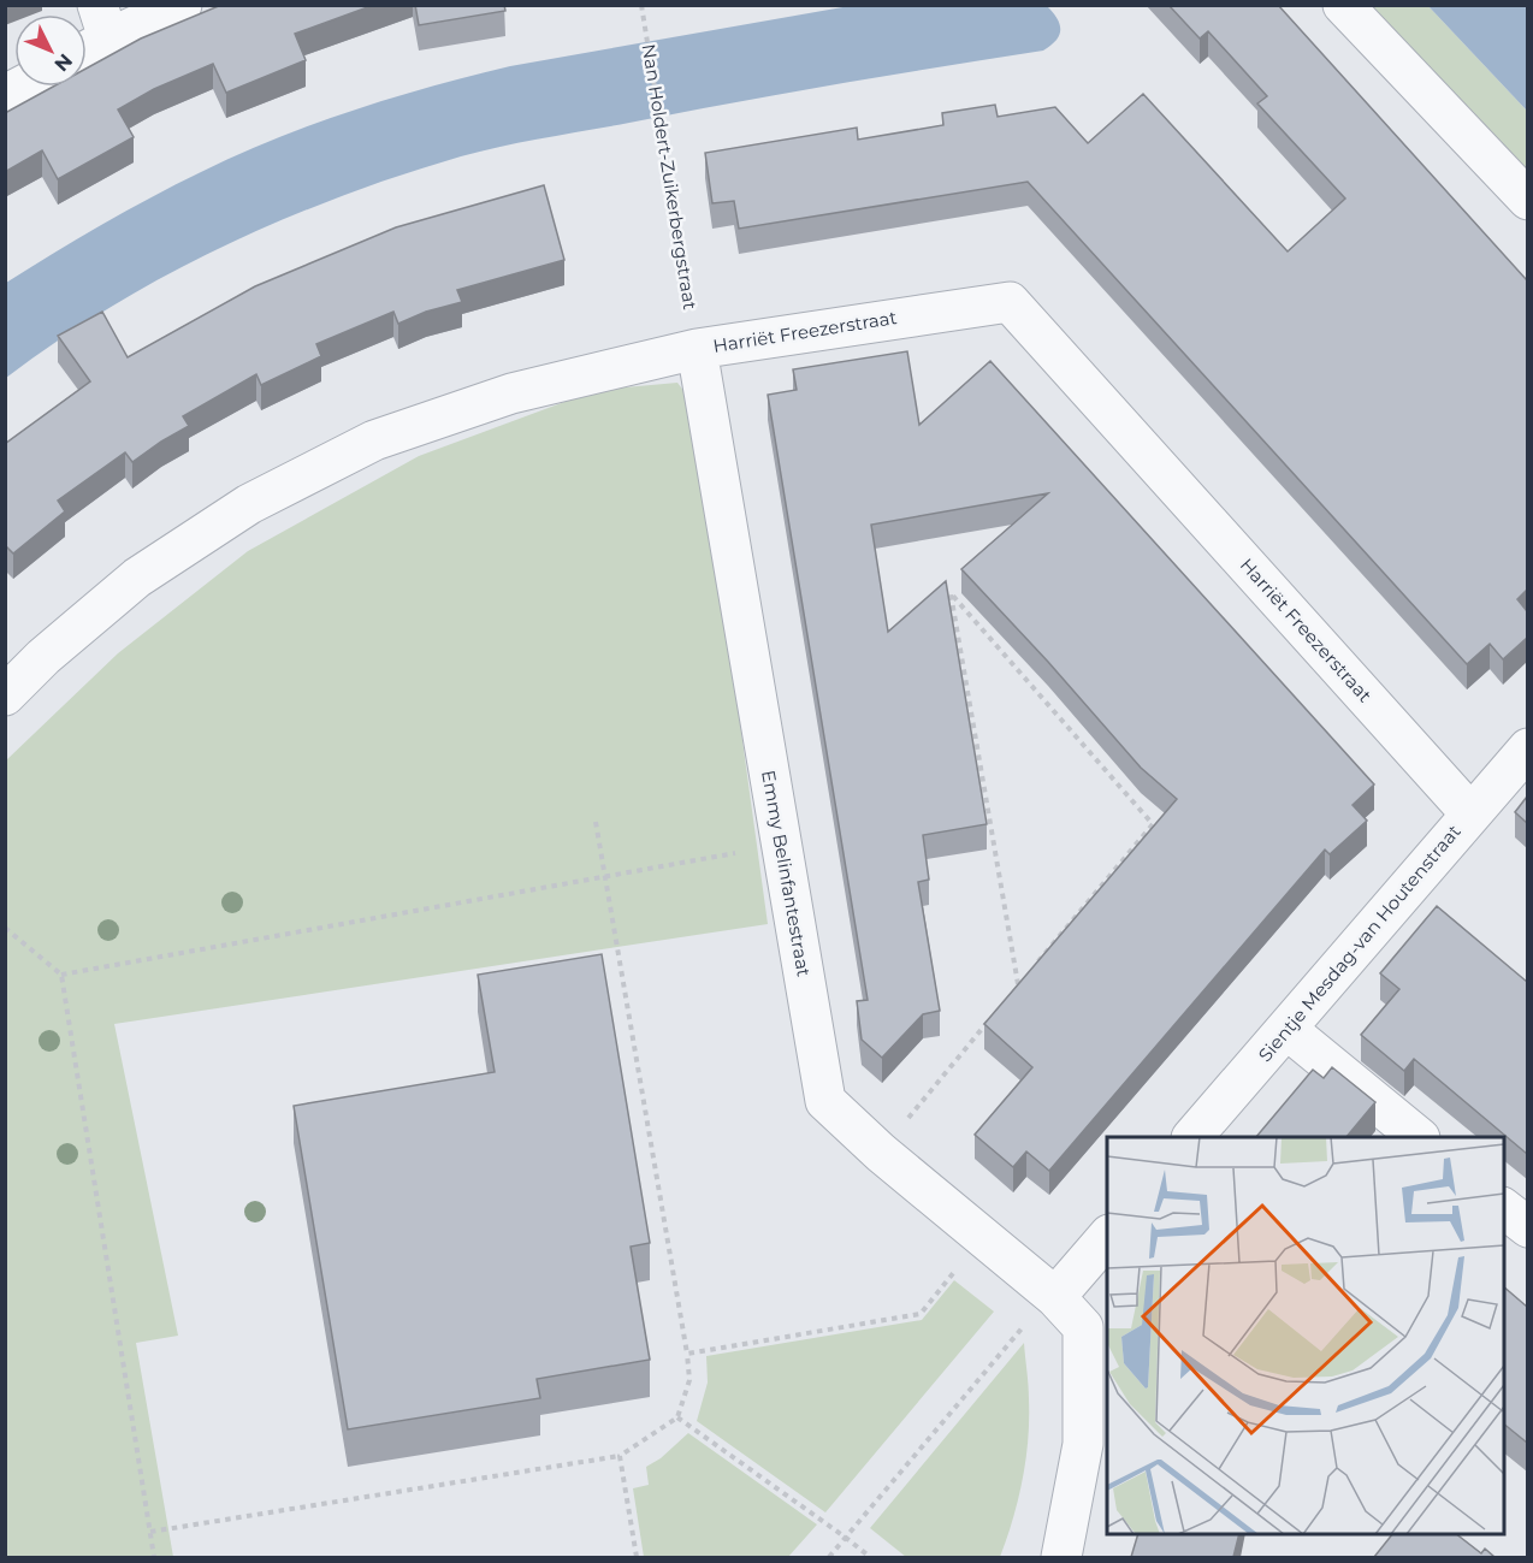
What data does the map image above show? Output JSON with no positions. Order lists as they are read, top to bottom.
{
  "streets": {
    "street": ["Harriët Freezerstraat", "Emmy Belinfantestraat", "Sientje Mesdag-van Houtenstraat"],
    "path": ["Nan Holdert-Zuikerbergstraat"]
  },
  "crossings": [
    ["Nan Holdert-Zuikerbergstraat", "Harriët Freezerstraat"],
    ["Nan Holdert-Zuikerbergstraat", "Emmy Belinfantestraat"],
    ["Harriët Freezerstraat", "Emmy Belinfantestraat"],
    ["Harriët Freezerstraat", "Sientje Mesdag-van Houtenstraat"]
  ],
  "north": "bottom right"
}
